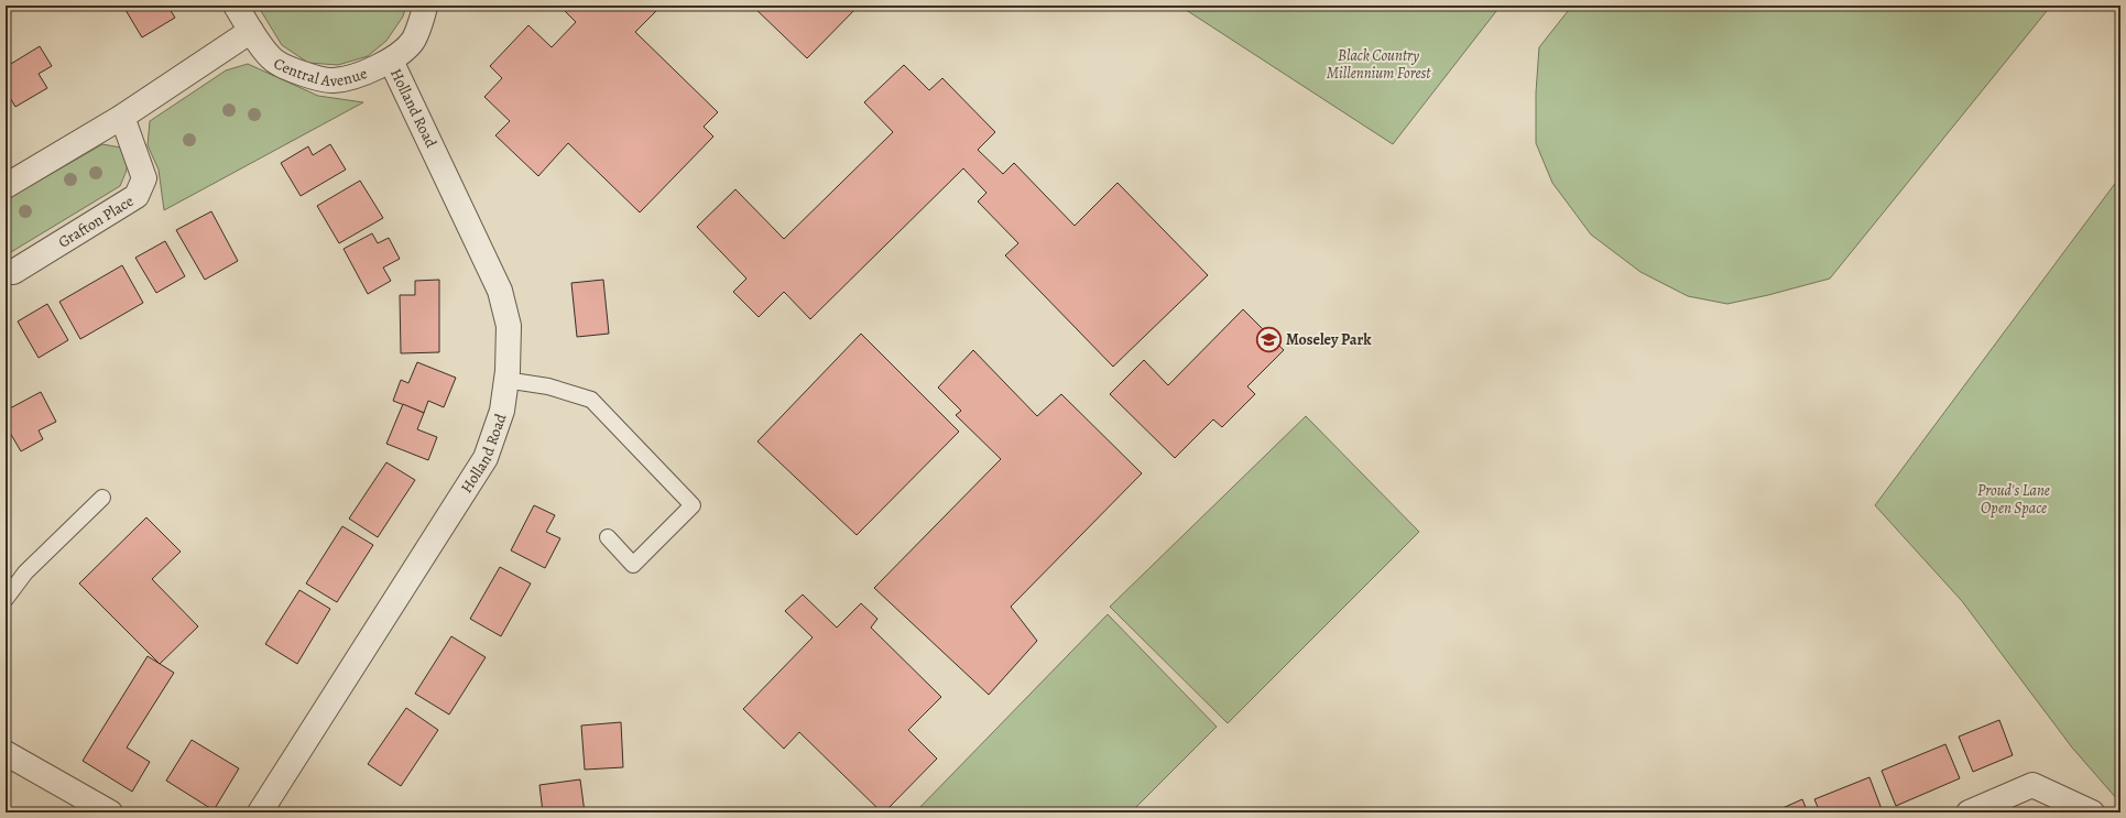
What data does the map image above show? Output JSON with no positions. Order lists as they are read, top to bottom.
{
  "streets": {
    "street": ["Central Avenue", "Holland Road", "Grafton Place"]
  },
  "crossings": [
    ["Central Avenue", "Holland Road"]
  ],
  "parks": ["Black Country Millennium Forest", "Proud's Lane Open Space"],
  "places": {
    "school or university": ["Moseley Park"]
  }
}
